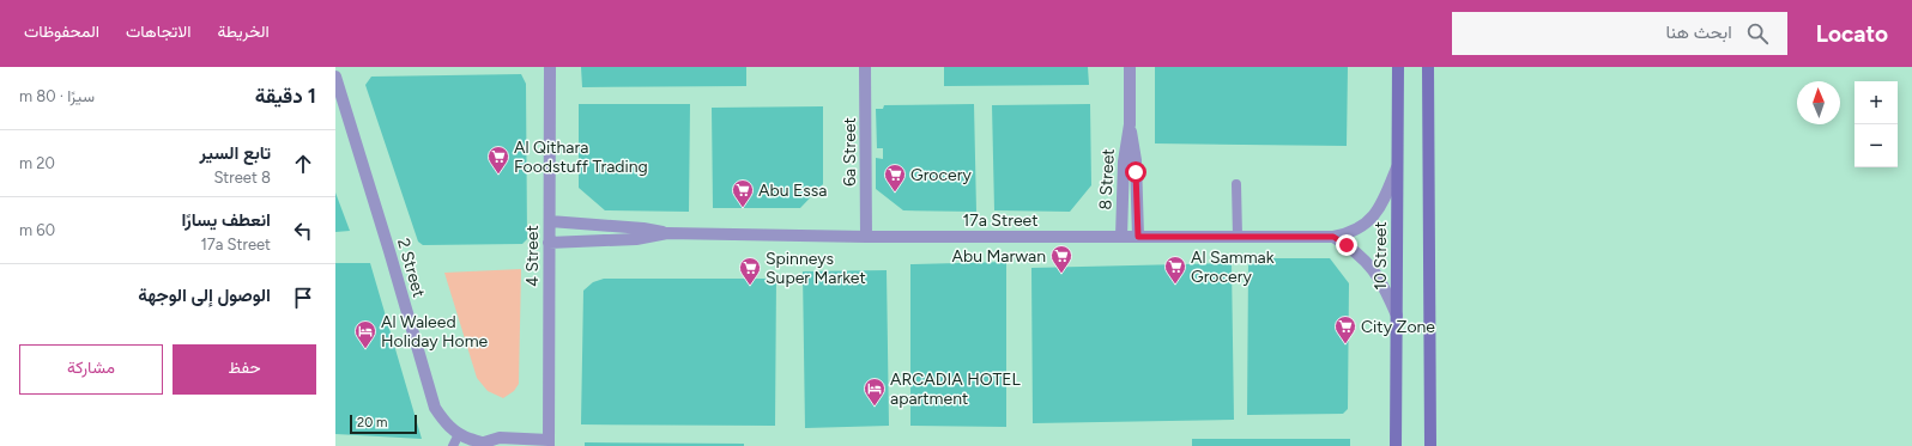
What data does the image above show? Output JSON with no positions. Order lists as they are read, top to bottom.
{
  "streets": {
    "main road": ["10 Street"],
    "street": [
      "6a Street",
      "8 Street",
      "17a Street",
      "4 Street",
      "2 Street"
    ]
  },
  "crossings": [
    ["6a Street", "17a Street"],
    ["8 Street", "17a Street"],
    ["17a Street", "10 Street"],
    ["4 Street", "2 Street"]
  ],
  "places": {
    "supermarket": [
      "Al Qithara Foodstuff Trading",
      "Grocery",
      "Abu Essa",
      "Abu Marwan",
      "Al Sammak Grocery",
      "Spinneys Super Market",
      "City Zone"
    ],
    "hotel": ["Al Waleed Holiday Home", "ARCADIA HOTEL apartment"]
  },
  "scale_bar": "20 m",
  "north": "top",
  "page": {
    "header": "Locato",
    "search": "ابحث هنا",
    "nav": ["الخريطة", "الاتجاهات", "المحفوظات"],
    "heading": ["1 دقيقة", "سيرًا · 80 m"],
    "map_buttons": ["+", "−"],
    "list": [
      ["تابع السير", "8 Street", "20 m"],
      ["انعطف يسارًا", "17a Street", "60 m"],
      "الوصول إلى الوجهة"
    ],
    "buttons": ["حفظ", "مشاركة"],
    "scale": "20 m"
  }
}
